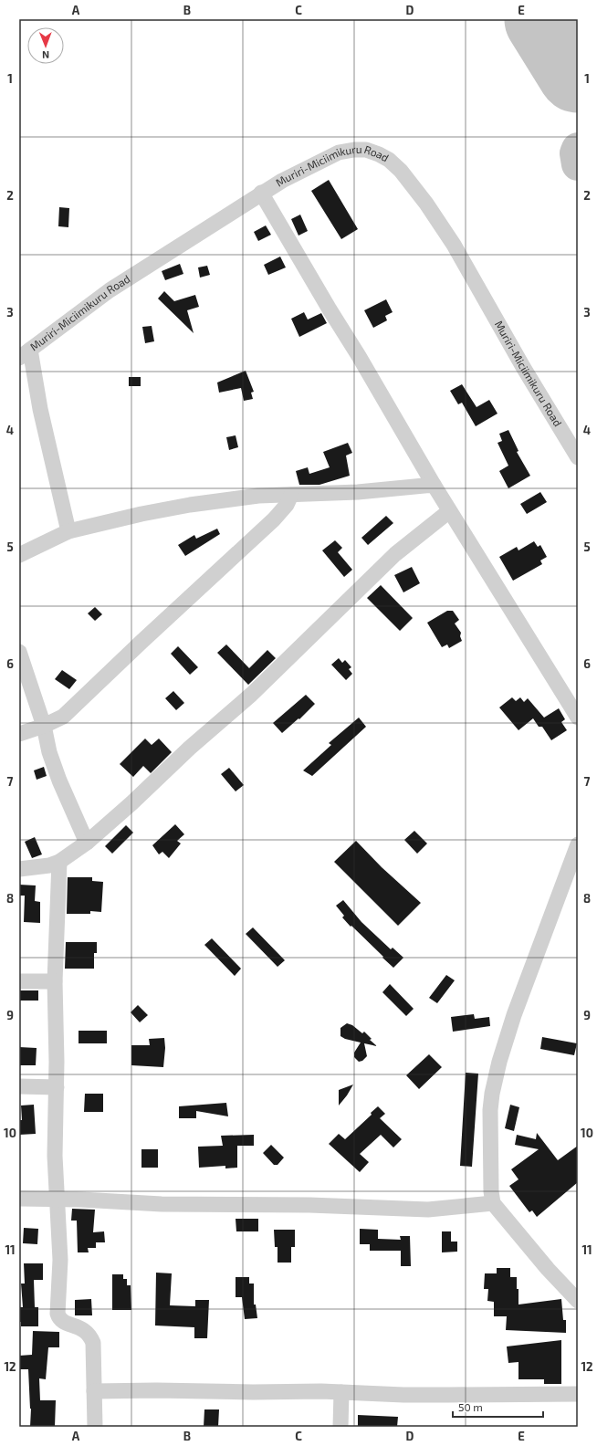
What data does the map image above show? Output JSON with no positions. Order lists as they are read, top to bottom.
{
  "streets": {
    "street": ["Muriri-Miciimikuru Road"]
  },
  "scale_bar": "50 m",
  "north": "bottom",
  "grid": {
    "columns": [
      "A",
      "B",
      "C",
      "D",
      "E"
    ],
    "rows": [
      "1",
      "2",
      "3",
      "4",
      "5",
      "6",
      "7",
      "8",
      "9",
      "10",
      "11",
      "12"
    ]
  }
}
